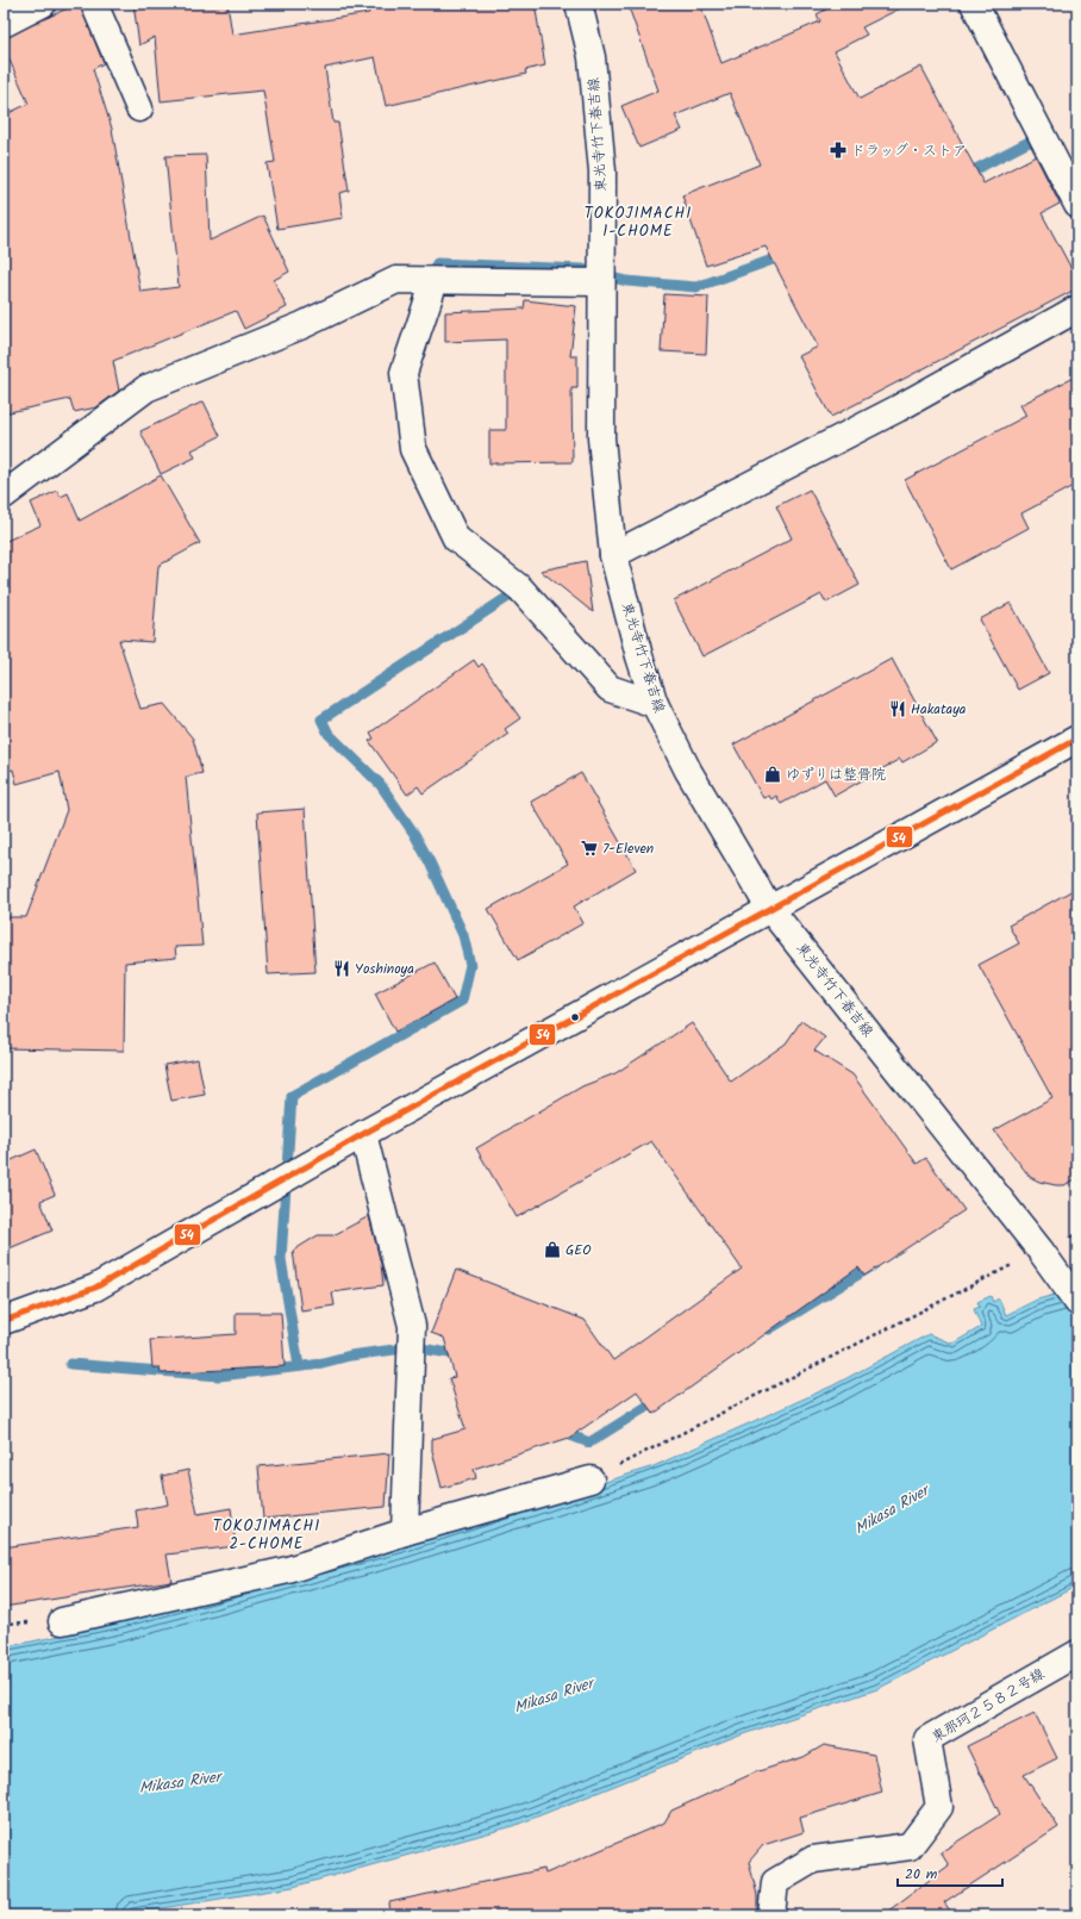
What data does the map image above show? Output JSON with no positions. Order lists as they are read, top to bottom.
{
  "streets": {
    "street": ["東光寺竹下春吉線", "東那珂２５８２号線"]
  },
  "districts": ["TOKOJIMACHI 1-CHOME", "TOKOJIMACHI 2-CHOME"],
  "water": ["Mikasa River"],
  "places": {
    "pharmacy": ["ドラッグ・ストア"],
    "restaurant": ["Hakataya", "Yoshinoya"],
    "shop": ["ゆずりは整骨院", "GEO"],
    "supermarket": ["7-Eleven"]
  },
  "lines": ["transit line 54"],
  "scale_bar": "20 m"
}
